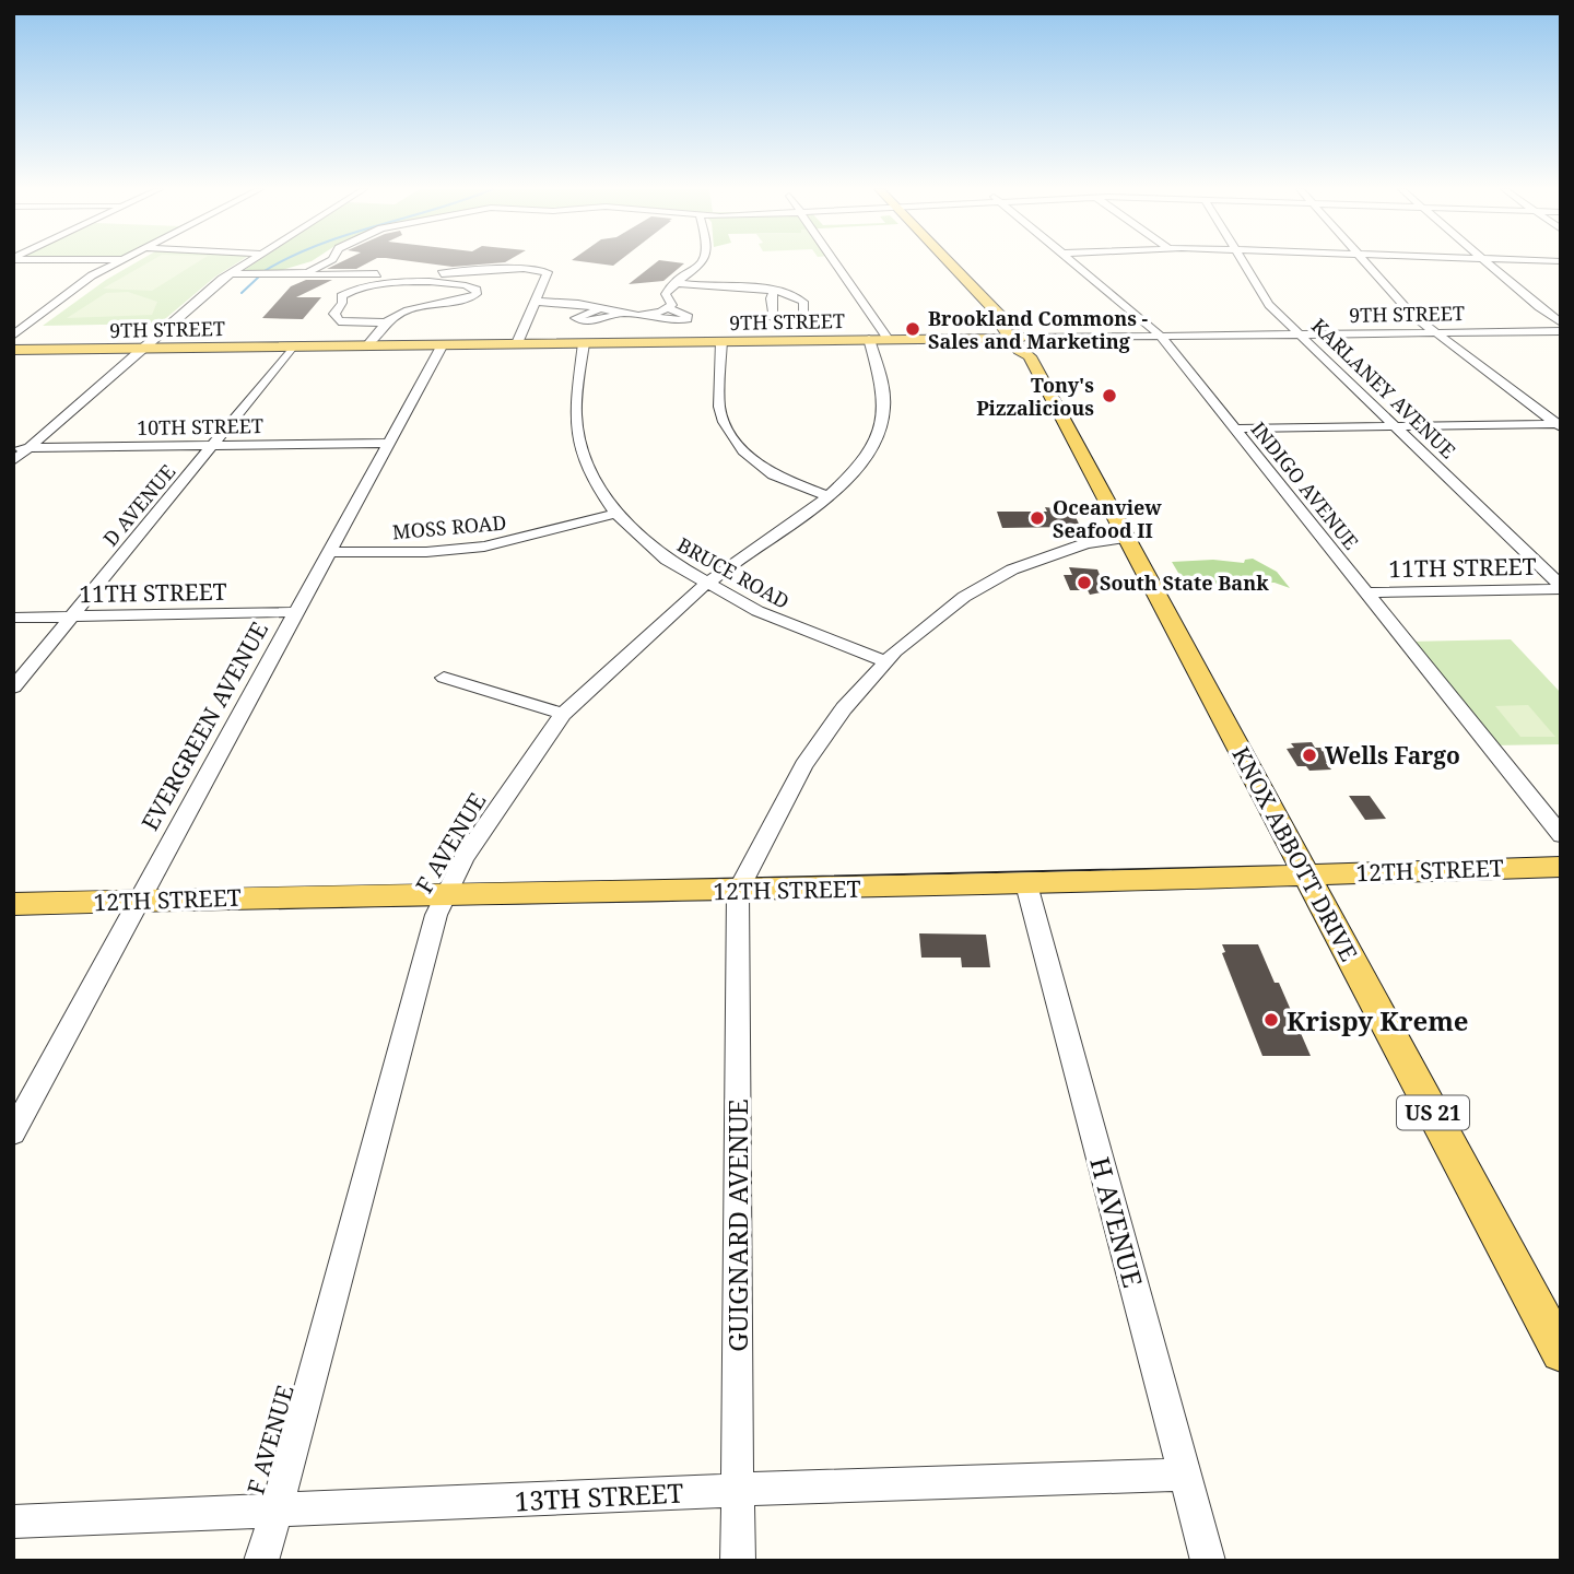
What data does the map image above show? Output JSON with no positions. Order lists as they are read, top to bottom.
{
  "streets": {
    "main road": [
      "9TH STREET",
      "KNOX ABBOTT DRIVE",
      "12TH STREET",
      "US 21"
    ],
    "street": [
      "KARLANEY AVENUE",
      "10TH STREET",
      "INDIGO AVENUE",
      "D AVENUE",
      "MOSS ROAD",
      "11TH STREET",
      "BRUCE ROAD",
      "EVERGREEN AVENUE",
      "F AVENUE",
      "H AVENUE",
      "GUIGNARD AVENUE",
      "13TH STREET"
    ]
  },
  "crossings": [
    ["9TH STREET", "KARLANEY AVENUE"],
    ["9TH STREET", "INDIGO AVENUE"],
    ["9TH STREET", "D AVENUE"],
    ["9TH STREET", "BRUCE ROAD"],
    ["9TH STREET", "EVERGREEN AVENUE"],
    ["9TH STREET", "F AVENUE"],
    ["9TH STREET", "KNOX ABBOTT DRIVE"],
    ["KARLANEY AVENUE", "11TH STREET"],
    ["10TH STREET", "D AVENUE"],
    ["10TH STREET", "EVERGREEN AVENUE"],
    ["INDIGO AVENUE", "11TH STREET"],
    ["D AVENUE", "11TH STREET"],
    ["MOSS ROAD", "BRUCE ROAD"],
    ["MOSS ROAD", "EVERGREEN AVENUE"],
    ["11TH STREET", "EVERGREEN AVENUE"],
    ["BRUCE ROAD", "F AVENUE"],
    ["EVERGREEN AVENUE", "12TH STREET"],
    ["F AVENUE", "12TH STREET"],
    ["F AVENUE", "13TH STREET"],
    ["KNOX ABBOTT DRIVE", "12TH STREET"],
    ["12TH STREET", "H AVENUE"],
    ["12TH STREET", "GUIGNARD AVENUE"],
    ["H AVENUE", "13TH STREET"],
    ["GUIGNARD AVENUE", "13TH STREET"]
  ],
  "places": [
    "Brookland Commons - Sales and Marketing",
    "Tony's Pizzalicious",
    "Oceanview Seafood II",
    "South State Bank",
    "Wells Fargo",
    "Krispy Kreme"
  ]
}
